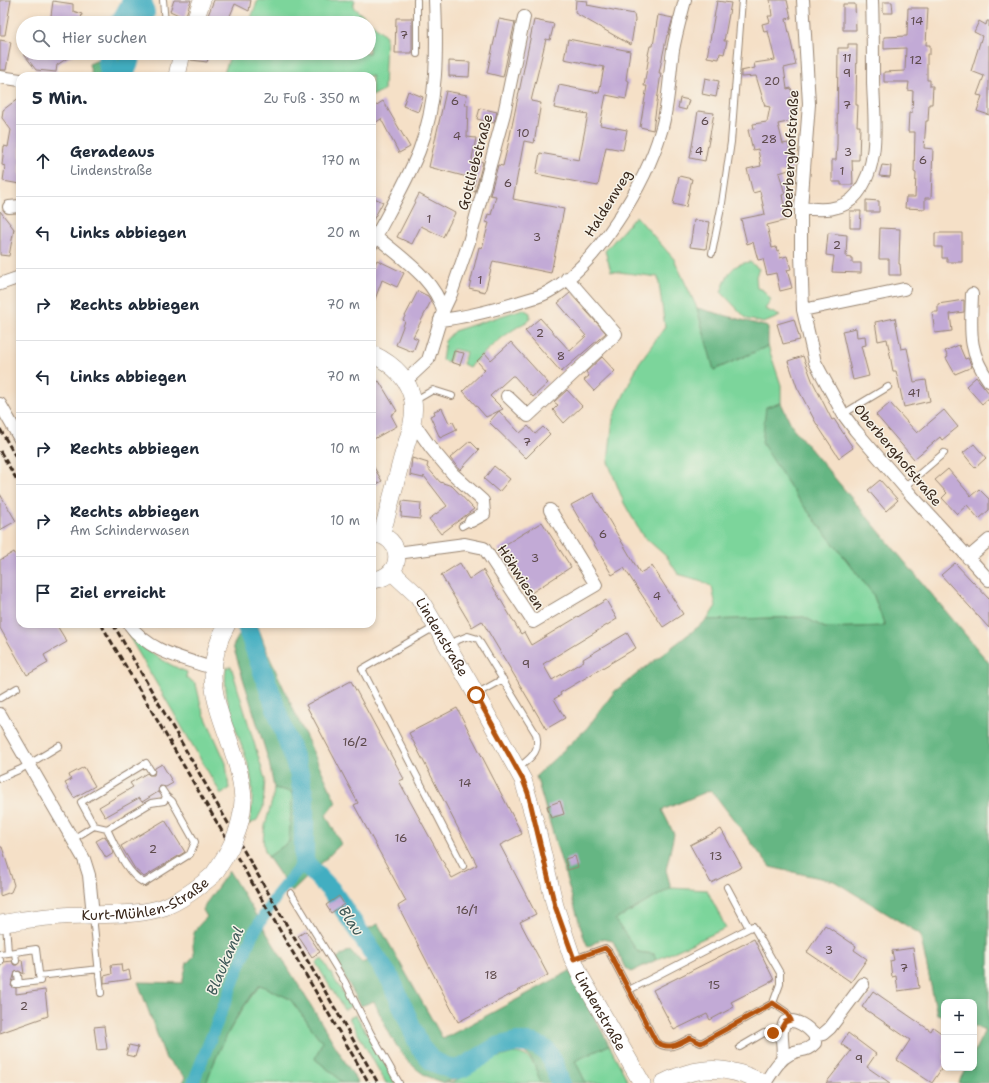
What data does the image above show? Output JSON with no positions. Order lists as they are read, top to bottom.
{
  "streets": {
    "street": [
      "Oberberghofstraße",
      "Gottliebstraße",
      "Haldenweg",
      "Höhwiesen",
      "Lindenstraße",
      "Kurt-Mühlen-Straße"
    ]
  },
  "crossings": [
    ["Gottliebstraße", "Haldenweg"]
  ],
  "water": ["Blau", "Blaukanal"],
  "house_numbers": [
    "14",
    "7",
    "11",
    "12",
    "9",
    "20",
    "6",
    "7",
    "6",
    "10",
    "4",
    "28",
    "4",
    "3",
    "6",
    "1",
    "6",
    "1",
    "3",
    "2",
    "1",
    "2",
    "8",
    "41",
    "7",
    "6",
    "3",
    "4",
    "9",
    "16/2",
    "14",
    "16",
    "2",
    "13",
    "16/1",
    "3",
    "7",
    "18",
    "15",
    "2",
    "9"
  ],
  "page": {
    "search": "Hier suchen",
    "heading": ["5 Min.", "Zu Fuß · 350 m"],
    "list": [
      ["Geradeaus", "Lindenstraße", "170 m"],
      ["Links abbiegen", "20 m"],
      ["Rechts abbiegen", "70 m"],
      ["Links abbiegen", "70 m"],
      ["Rechts abbiegen", "10 m"],
      ["Rechts abbiegen", "Am Schinderwasen", "10 m"],
      "Ziel erreicht"
    ],
    "map_buttons": ["+", "−"]
  }
}
